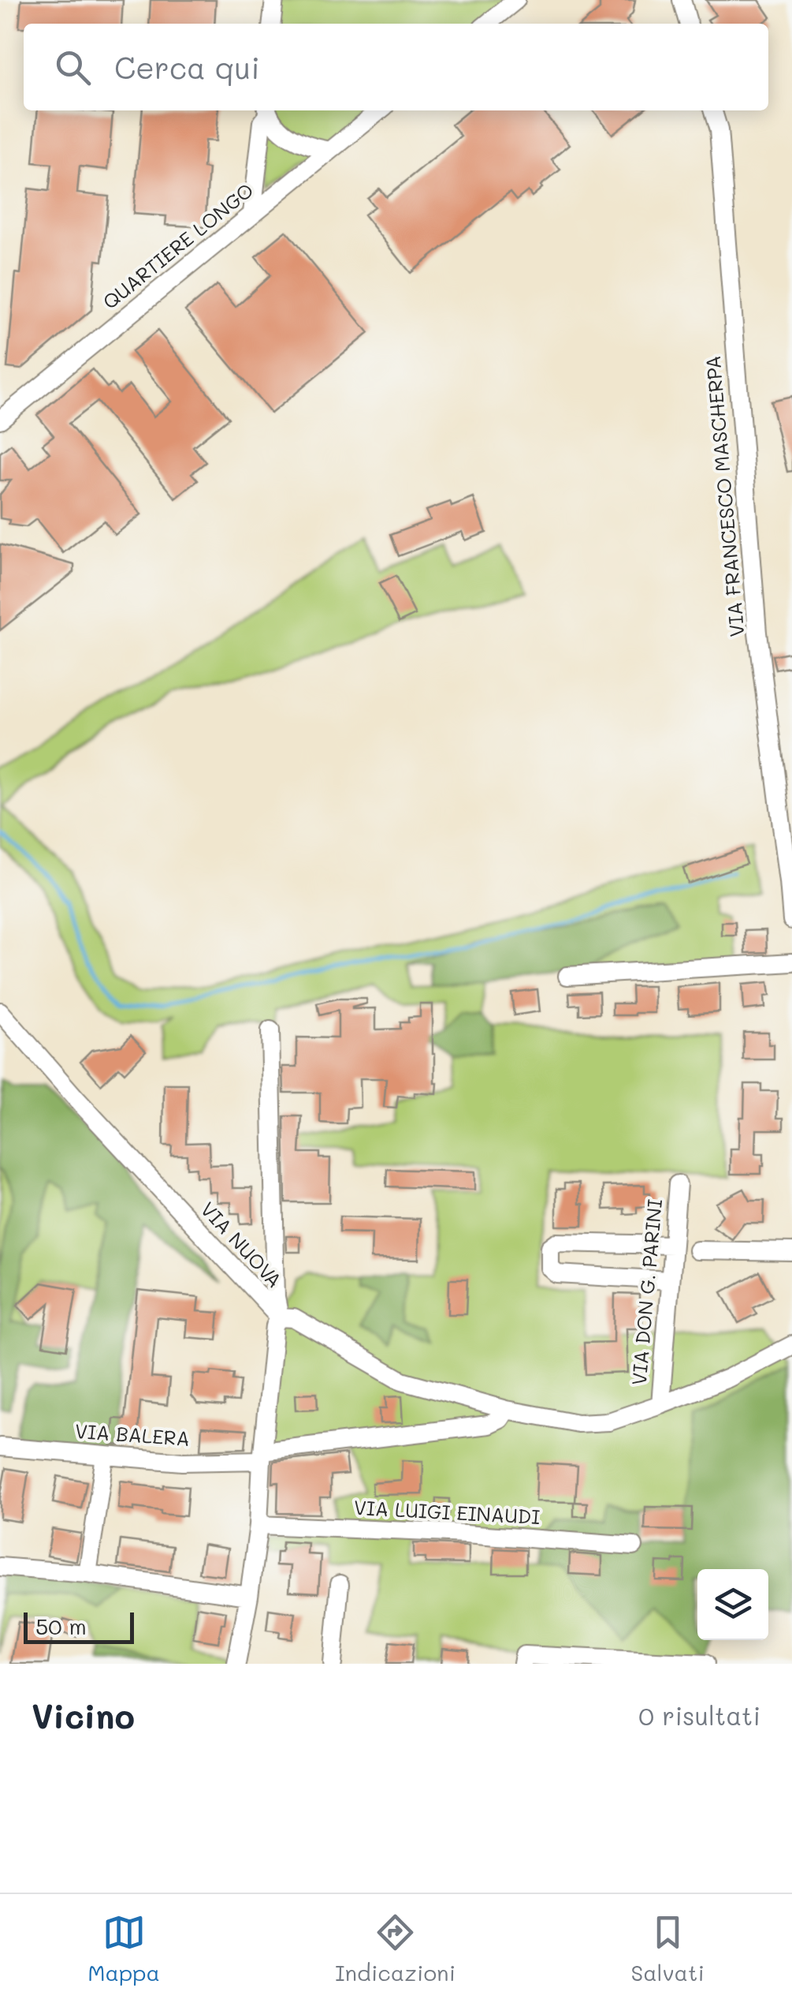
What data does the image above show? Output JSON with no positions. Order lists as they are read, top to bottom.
{
  "streets": {
    "street": [
      "QUARTIERE LONGO",
      "VIA FRANCESCO MASCHERPA",
      "VIA NUOVA",
      "VIA DON G. PARINI",
      "VIA BALERA",
      "VIA LUIGI EINAUDI"
    ]
  },
  "crossings": [
    ["VIA NUOVA", "VIA BALERA"],
    ["VIA NUOVA", "VIA LUIGI EINAUDI"]
  ],
  "scale_bar": "50 m",
  "page": {
    "search": "Cerca qui",
    "scale": "50 m",
    "heading": ["Vicino", "0 risultati"],
    "nav": ["Mappa", "Indicazioni", "Salvati"]
  }
}
